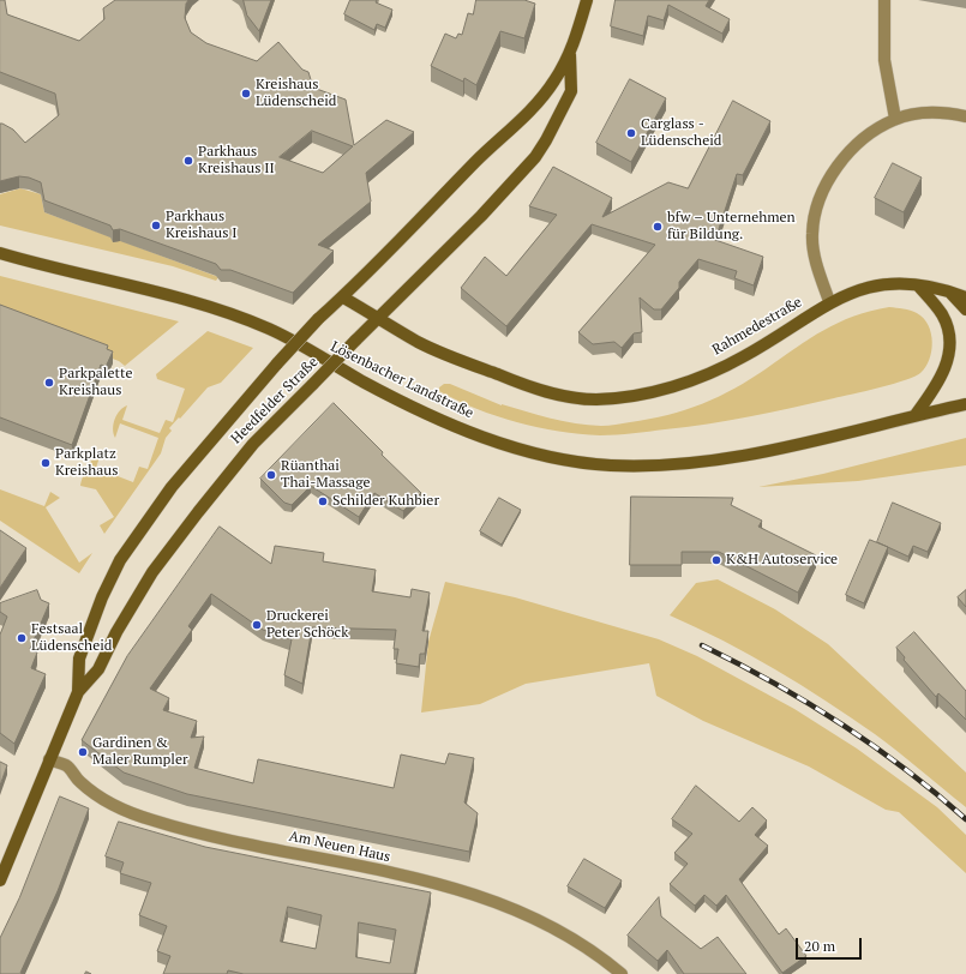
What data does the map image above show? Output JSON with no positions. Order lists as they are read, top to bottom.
{
  "streets": {
    "main road": ["Rahmedestraße", "Lösenbacher Landstraße", "Heedfelder Straße"],
    "street": ["Am Neuen Haus"]
  },
  "crossings": [
    ["Rahmedestraße", "Heedfelder Straße"],
    ["Heedfelder Straße", "Am Neuen Haus"]
  ],
  "places": [
    "Kreishaus Lüdenscheid",
    "Carglass - Lüdenscheid",
    "Parkhaus Kreishaus II",
    "Parkhaus Kreishaus I",
    "bfw – Unternehmen für Bildung.",
    "Parkpalette Kreishaus",
    "Parkplatz Kreishaus",
    "Rüanthai Thai-Massage",
    "Schilder Kuhbier",
    "K&H Autoservice",
    "Druckerei Peter Schöck",
    "Festsaal Lüdenscheid",
    "Gardinen & Maler Rumpler"
  ],
  "scale_bar": "20 m"
}
